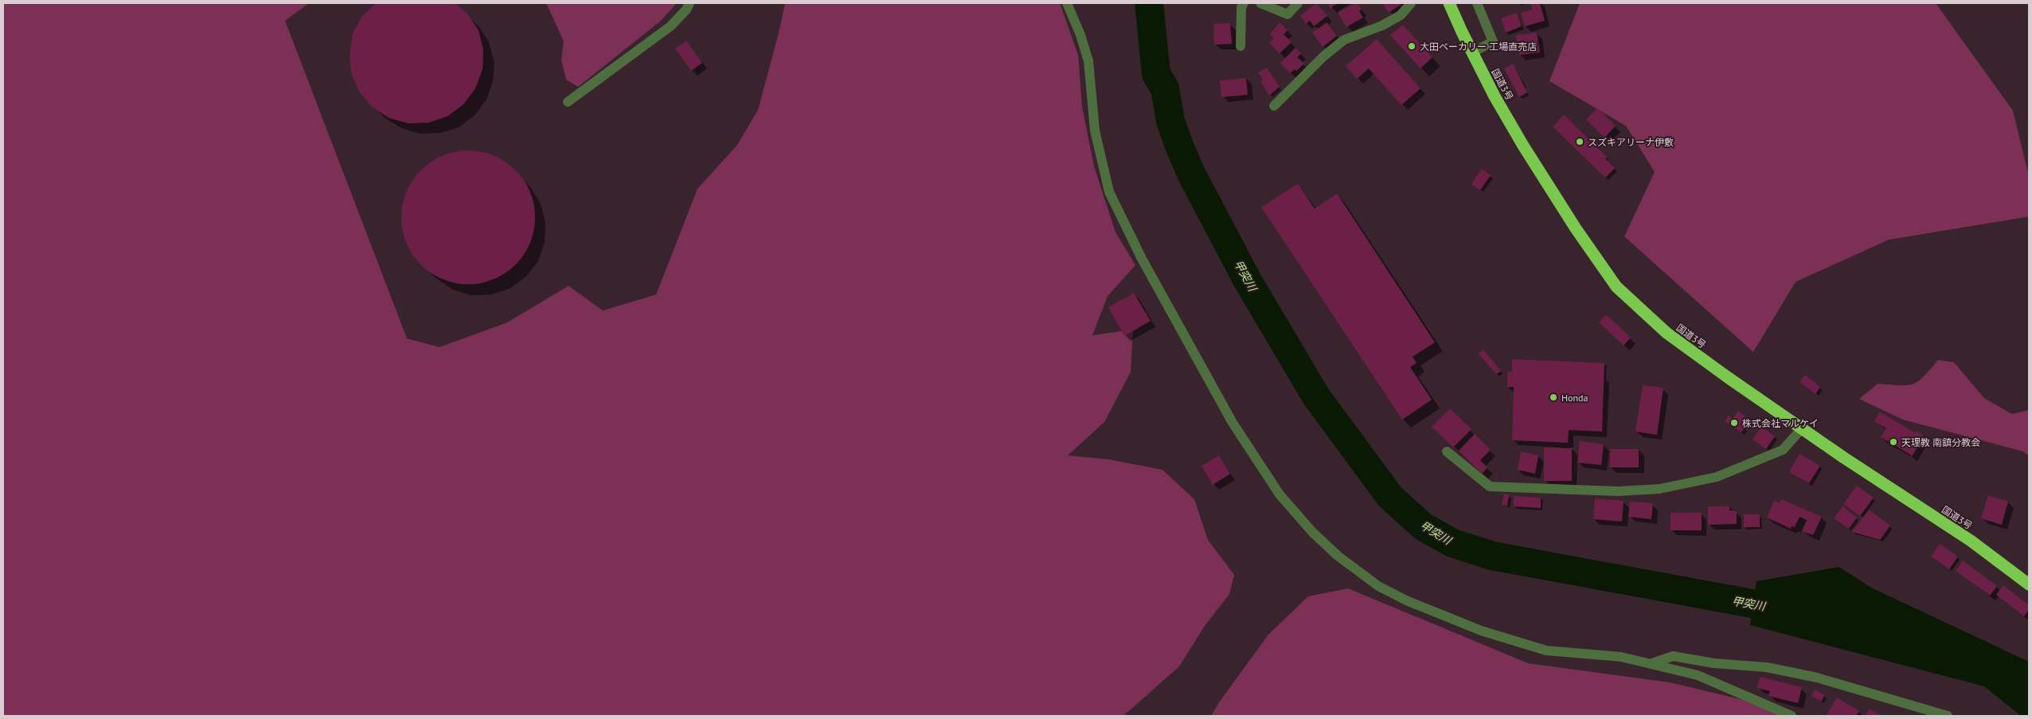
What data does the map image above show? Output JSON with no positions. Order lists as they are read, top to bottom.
{
  "streets": {
    "highway": ["国道3号"]
  },
  "water": ["甲突川"],
  "places": [
    "大田ベーカリー 工場直売店",
    "スズキアリーナ伊敷",
    "Honda",
    "株式会社マルケイ",
    "天理教 南鎮分教会"
  ]
}
